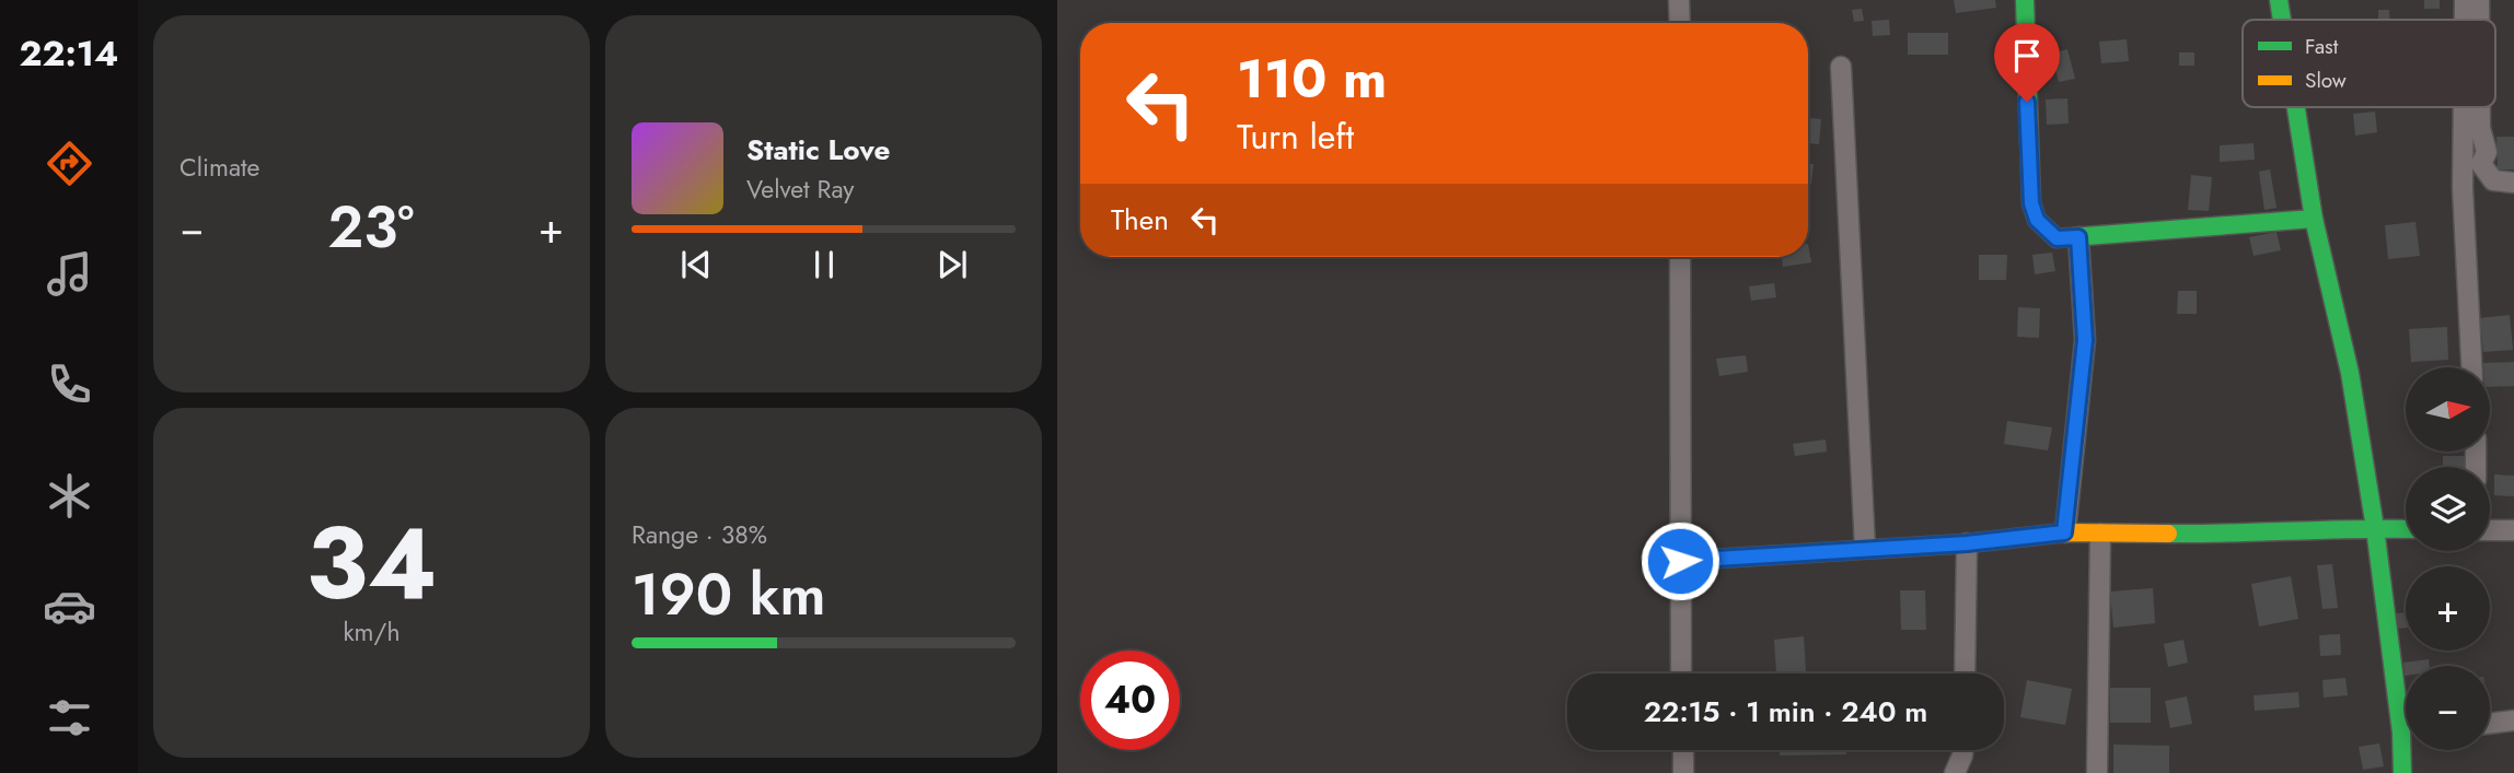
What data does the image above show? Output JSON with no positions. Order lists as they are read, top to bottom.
{
  "legend": ["Fast", "Slow"],
  "north": "right",
  "page": {
    "tabs": "22:14",
    "tile": [
      "Climate",
      ["34", "km/h"],
      ["Range · 38%", "190 km"]
    ],
    "turn": ["110 m", "Turn left"],
    "song": ["Static Love", "Velvet Ray"],
    "then": "Then",
    "heat": ["−", "23°", "+"],
    "map_buttons": ["+", "−"],
    "limit": "40",
    "trip": "22:15 · 1 min · 240 m"
  }
}
